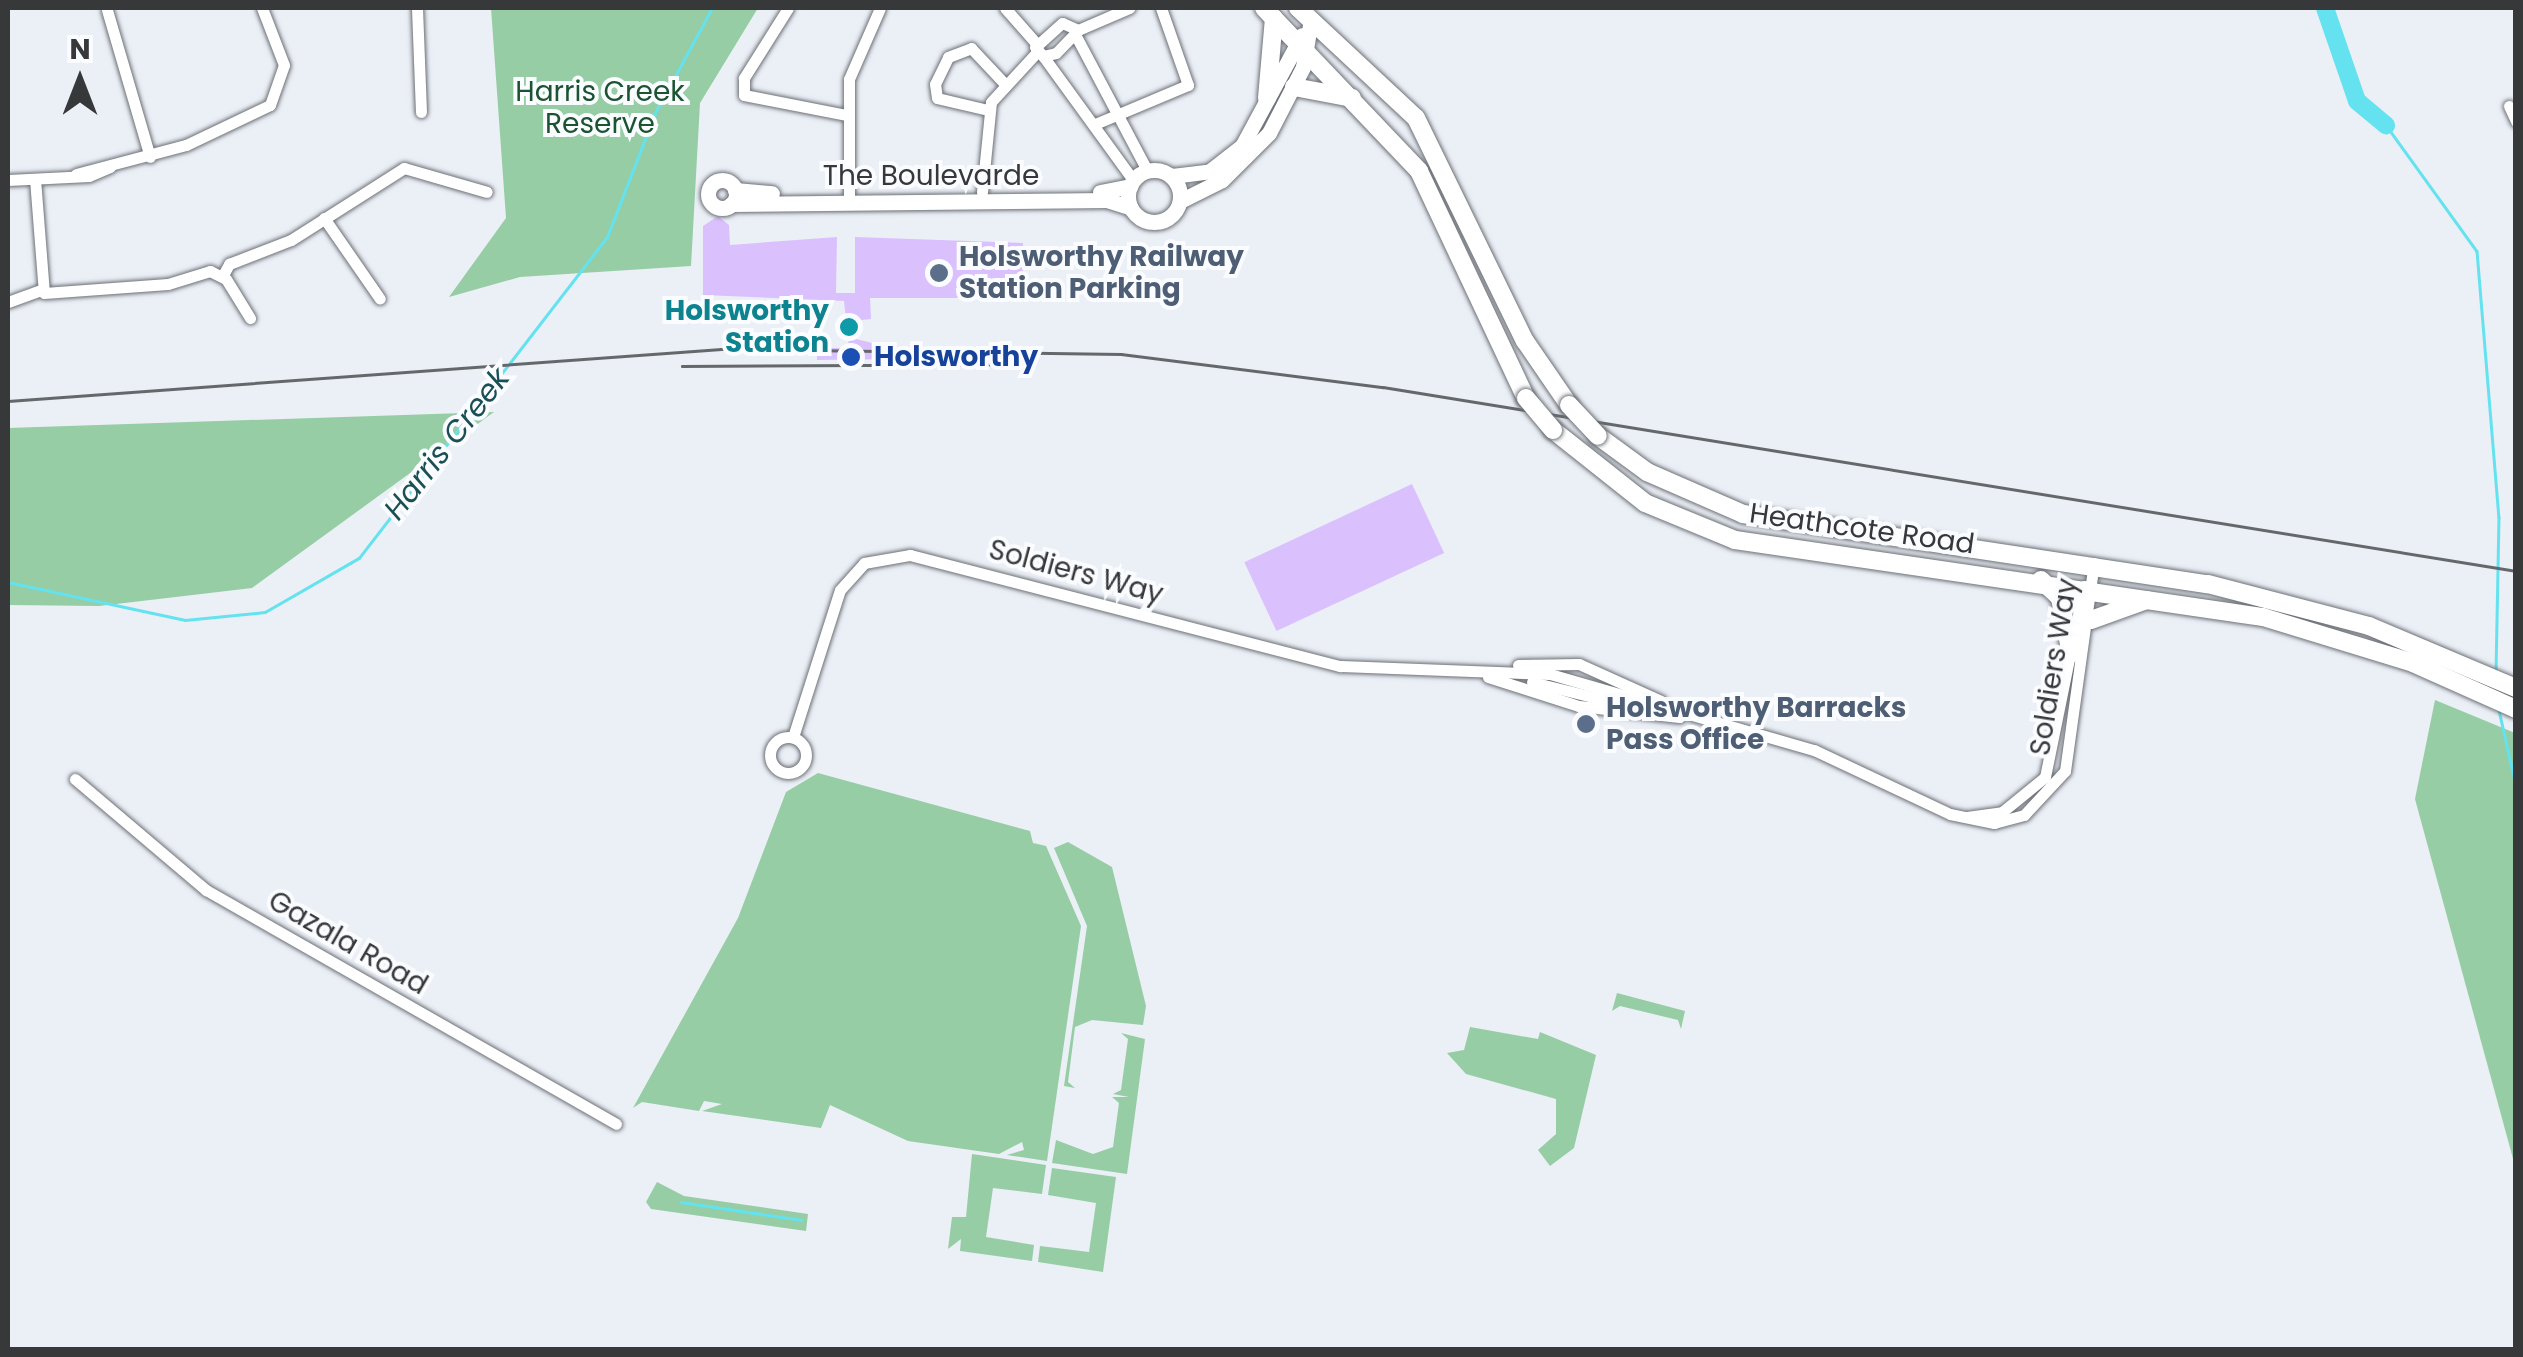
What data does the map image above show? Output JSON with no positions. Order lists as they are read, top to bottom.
{
  "streets": {
    "main road": ["Heathcote Road"],
    "street": ["The Boulevarde", "Soldiers Way", "Gazala Road"]
  },
  "crossings": [
    ["Heathcote Road", "Soldiers Way"]
  ],
  "water": ["Harris Creek"],
  "parks": ["Harris Creek Reserve"],
  "places": [
    "Holsworthy Railway Station Parking",
    "Holsworthy Station",
    "Holsworthy",
    "Holsworthy Barracks Pass Office"
  ],
  "north": "top"
}
